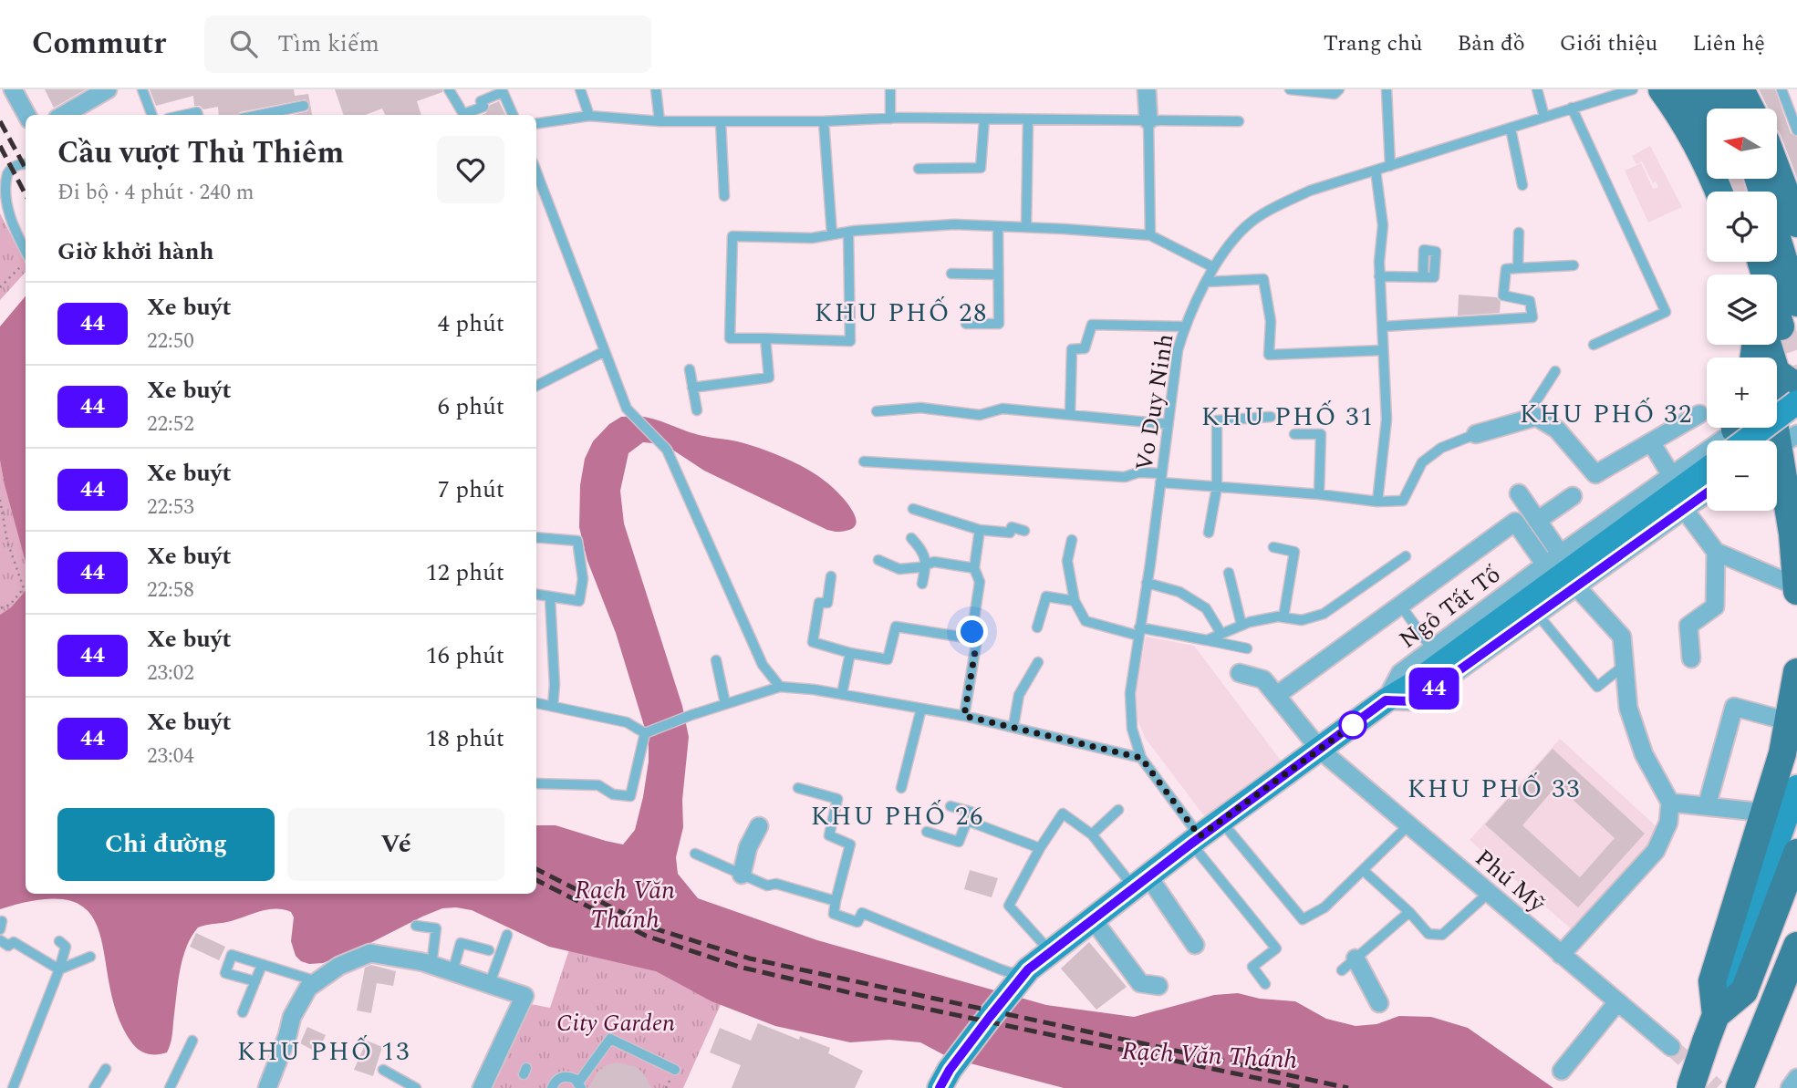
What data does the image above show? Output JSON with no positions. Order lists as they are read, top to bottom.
{
  "streets": {
    "street": ["Ngô Tất Tố", "Phú Mỹ"],
    "lane": ["Vo Duy Ninh"]
  },
  "districts": [
    "KHU PHỐ 28",
    "KHU PHỐ 32",
    "KHU PHỐ 31",
    "KHU PHỐ 33",
    "KHU PHỐ 26",
    "KHU PHỐ 13"
  ],
  "water": ["Rạch Văn Thánh"],
  "parks": ["City Garden"],
  "lines": ["bus line 44"],
  "north": "left",
  "page": {
    "header": "Commutr",
    "search": "Tìm kiếm",
    "nav": [
      "Trang chủ",
      "Bản đồ",
      "Giới thiệu",
      "Liên hệ"
    ],
    "on_map": "44",
    "map_buttons": ["+", "−"],
    "heading": [
      ["Cầu vượt Thủ Thiêm", "Đi bộ · 4 phút · 240 m"],
      "Giờ khởi hành"
    ],
    "list": [
      {
        "mark": "44",
        "name": "Xe buýt",
        "note": "22:50",
        "value": "4 phút"
      },
      {
        "mark": "44",
        "name": "Xe buýt",
        "note": "22:52",
        "value": "6 phút"
      },
      {
        "mark": "44",
        "name": "Xe buýt",
        "note": "22:53",
        "value": "7 phút"
      },
      {
        "mark": "44",
        "name": "Xe buýt",
        "note": "22:58",
        "value": "12 phút"
      },
      {
        "mark": "44",
        "name": "Xe buýt",
        "note": "23:02",
        "value": "16 phút"
      },
      {
        "mark": "44",
        "name": "Xe buýt",
        "note": "23:04",
        "value": "18 phút"
      }
    ],
    "buttons": ["Chỉ đường", "Vé"]
  }
}
